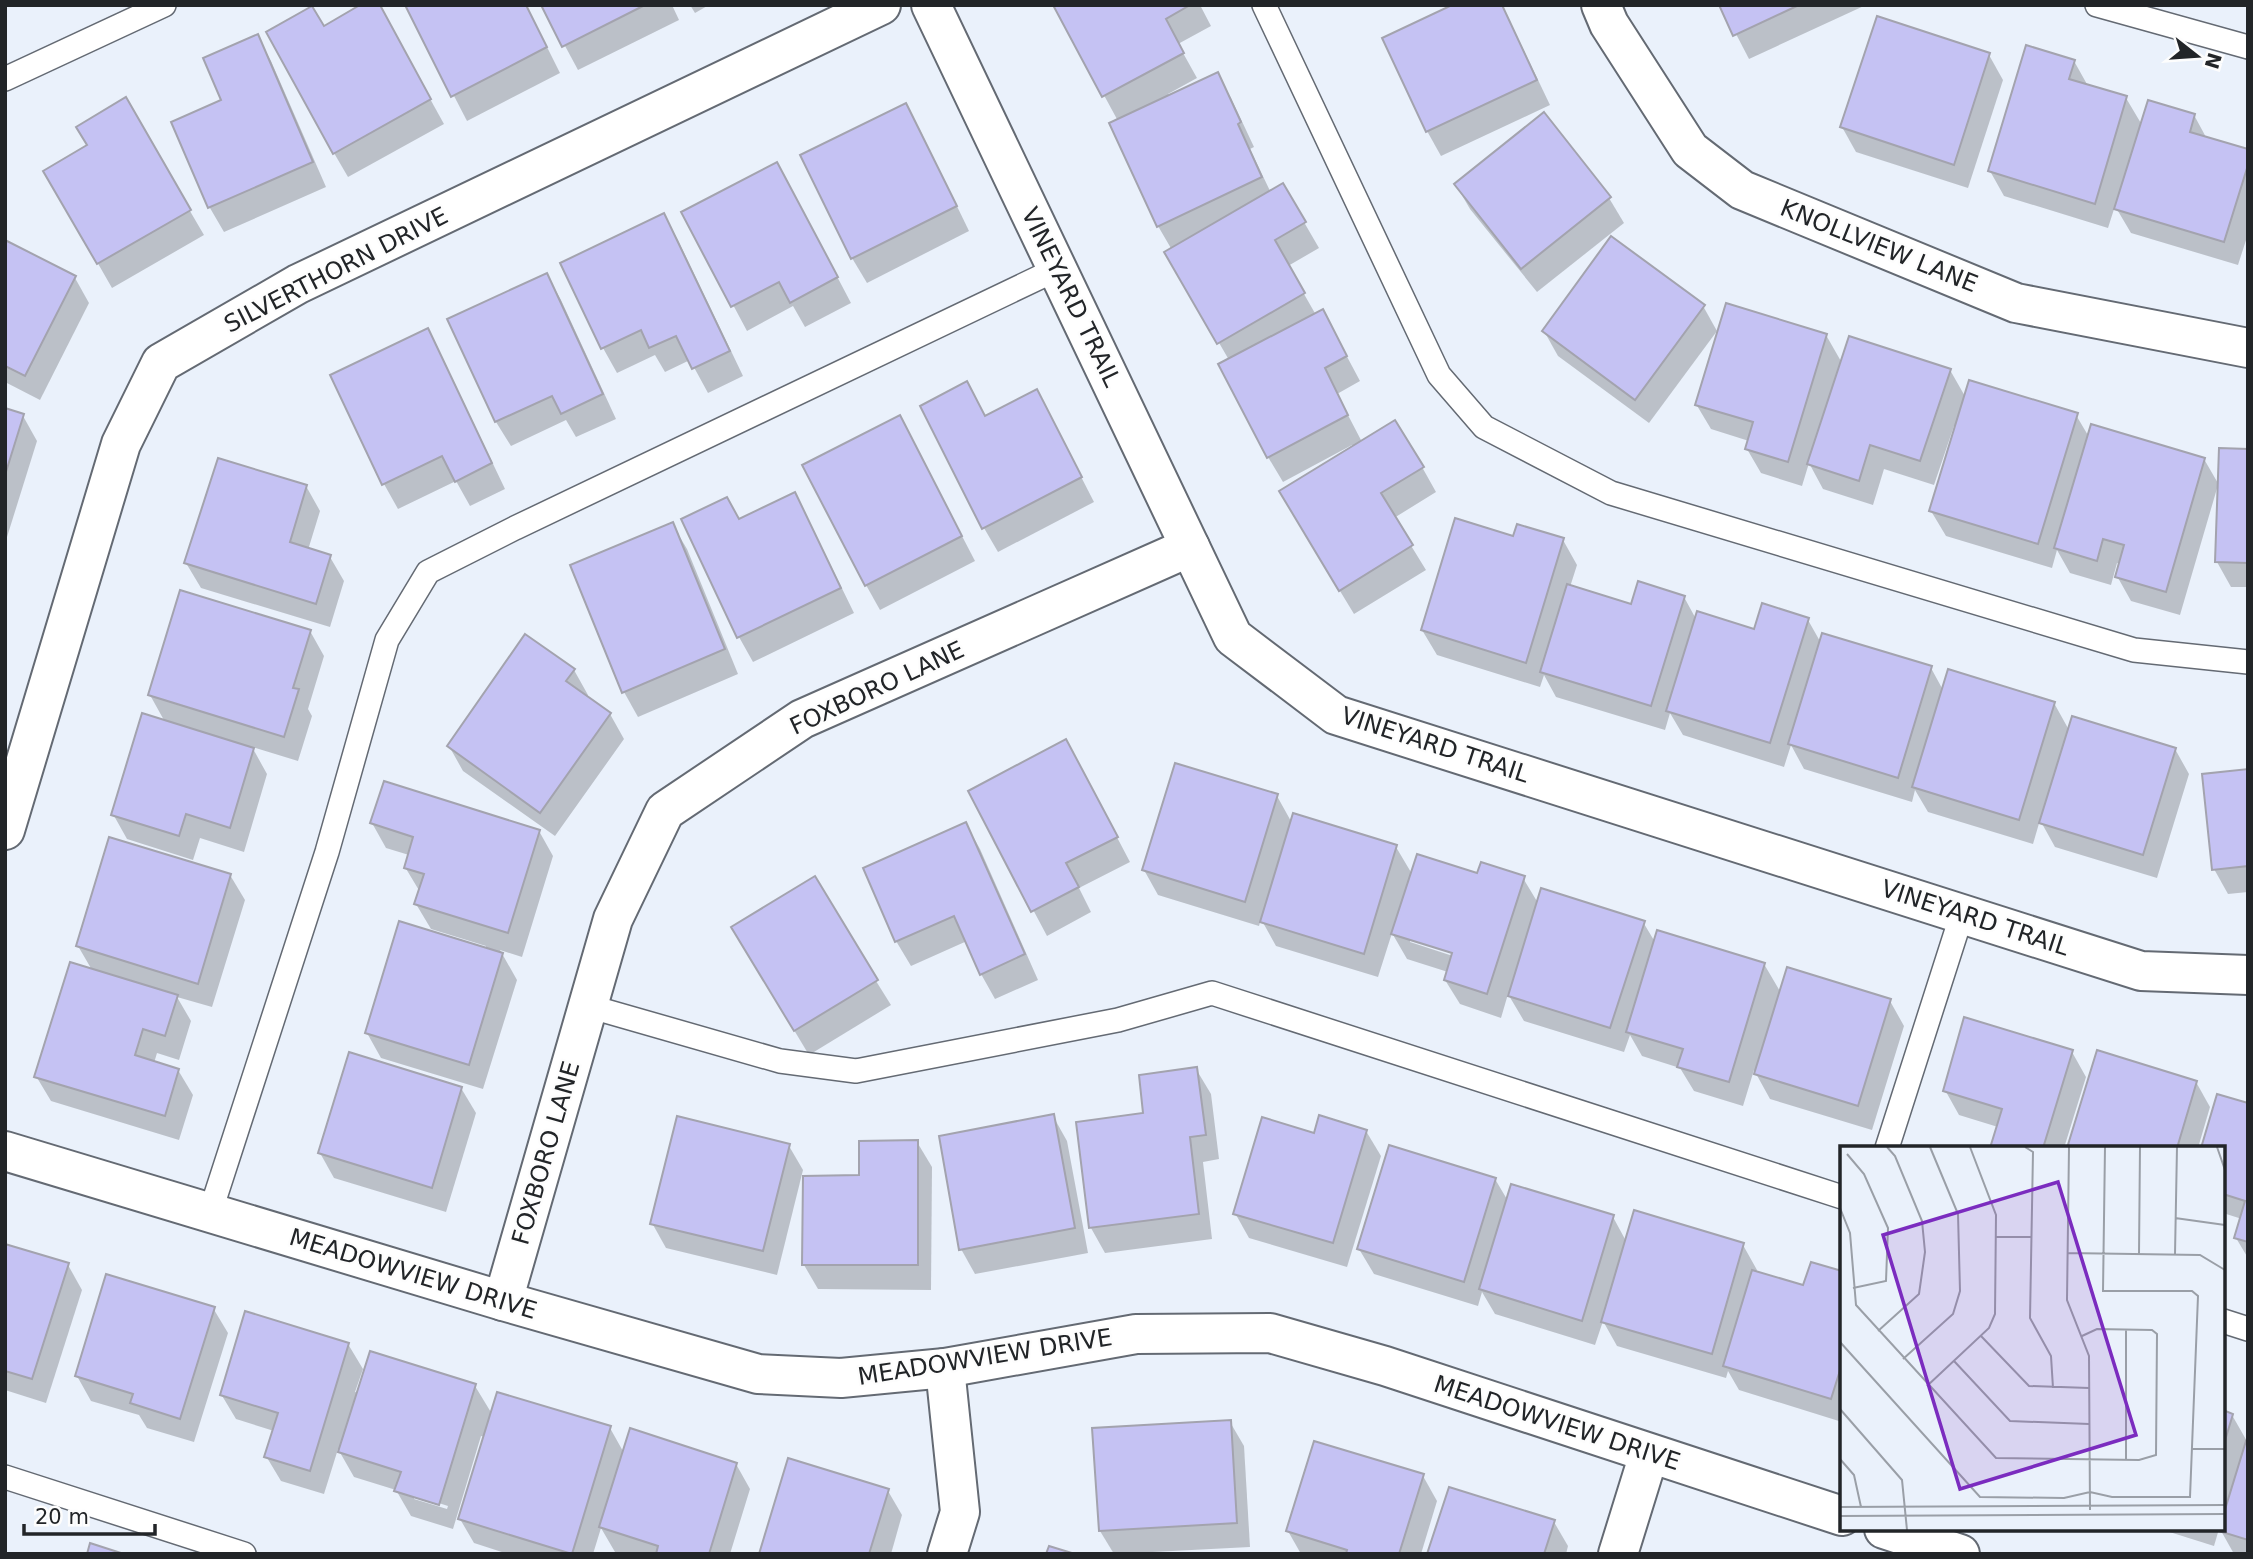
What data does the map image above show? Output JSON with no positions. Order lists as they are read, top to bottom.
{
  "streets": {
    "street": [
      "KNOLLVIEW LANE",
      "SILVERTHORN DRIVE",
      "VINEYARD TRAIL",
      "FOXBORO LANE",
      "MEADOWVIEW DRIVE"
    ]
  },
  "crossings": [
    ["VINEYARD TRAIL", "FOXBORO LANE"],
    ["FOXBORO LANE", "MEADOWVIEW DRIVE"]
  ],
  "scale_bar": "20 m",
  "north": "right"
}
